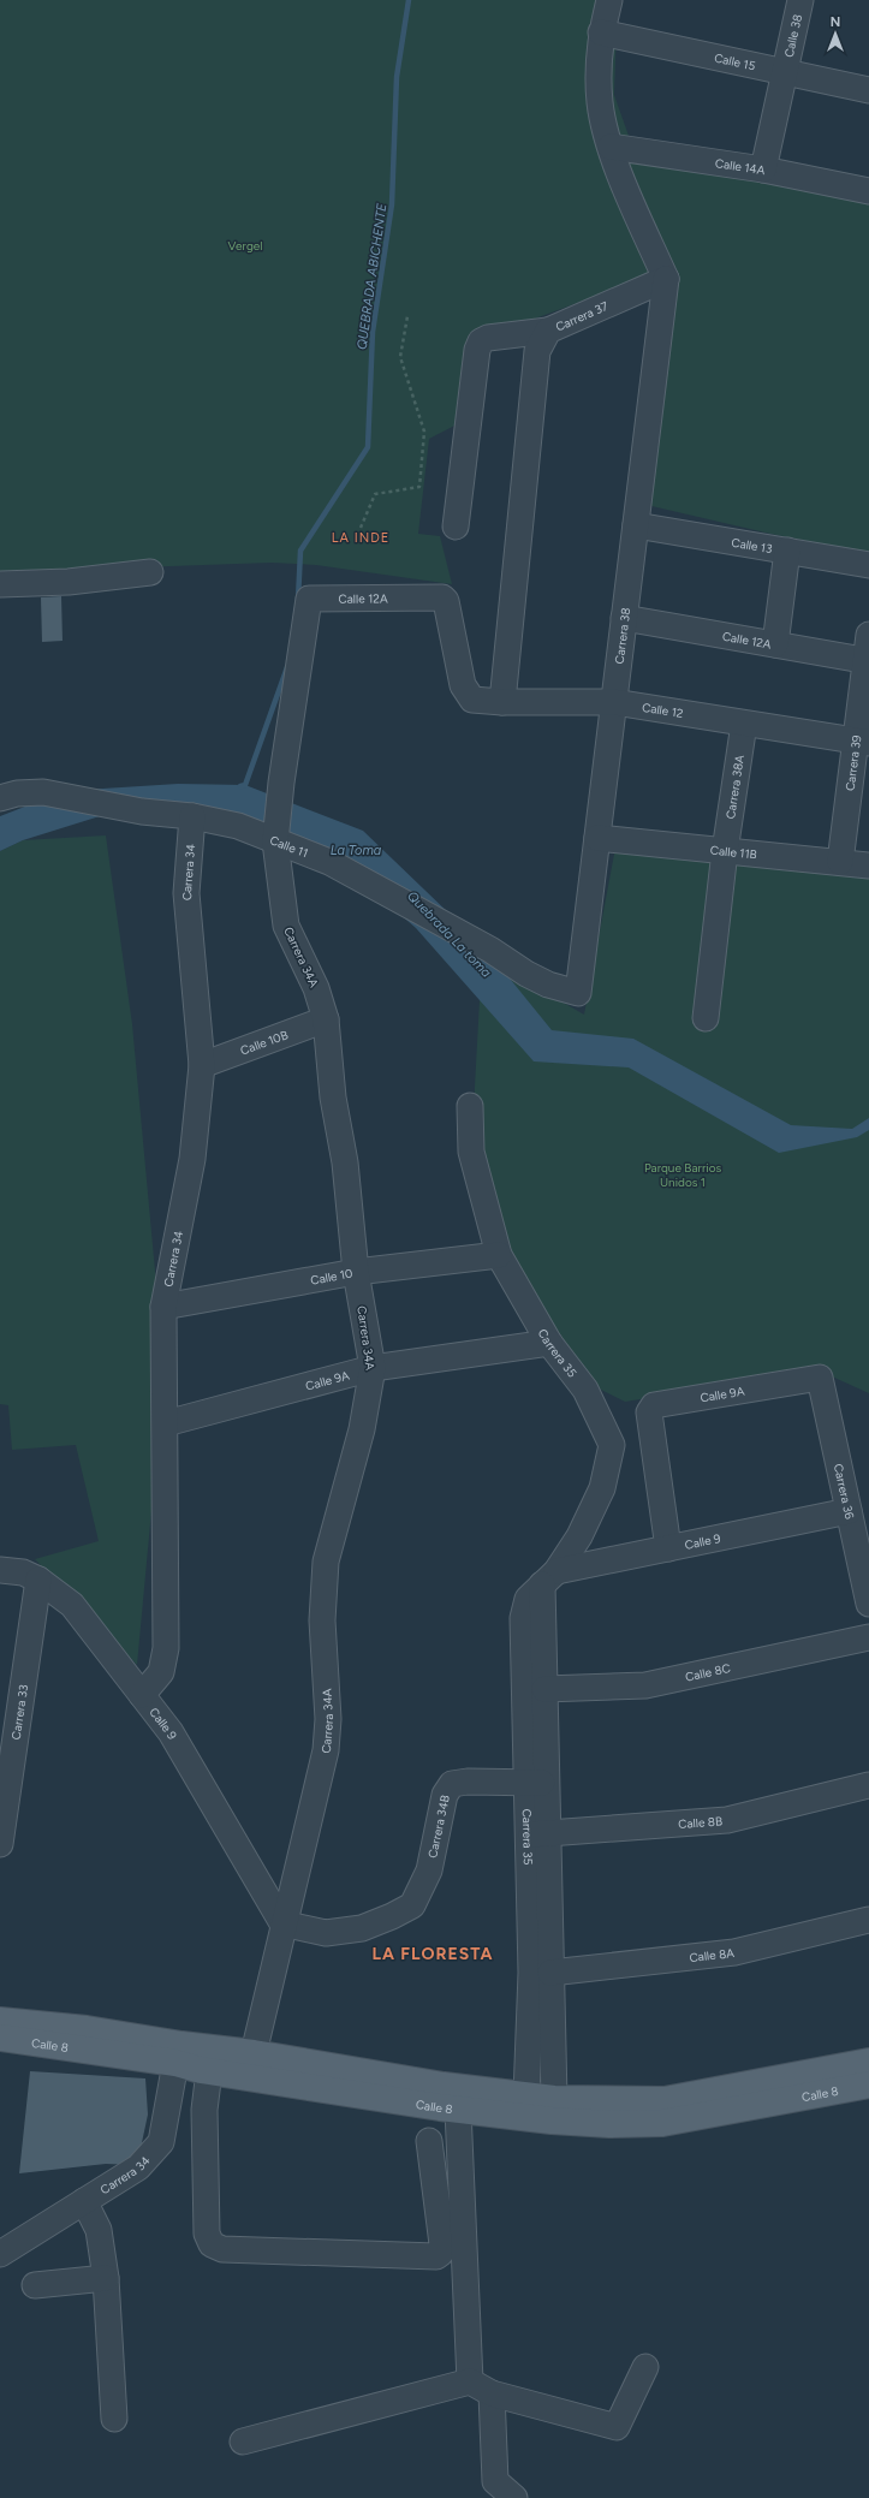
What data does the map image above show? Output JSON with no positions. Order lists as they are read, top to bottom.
{
  "streets": {
    "main road": ["Calle 8"],
    "street": [
      "Calle 38",
      "Calle 15",
      "Calle 14A",
      "Carrera 37",
      "Calle 13",
      "Calle 12A",
      "Carrera 38",
      "Calle 12",
      "Carrera 39",
      "Carrera 38A",
      "Calle 11",
      "Calle 11B",
      "Carrera 34",
      "Carrera 34A",
      "Calle 10B",
      "Calle 10",
      "Carrera 35",
      "Calle 9A",
      "Carrera 36",
      "Calle 9",
      "Calle 8C",
      "Carrera 33",
      "Calle 8B",
      "Carrera 34B",
      "Calle 8A"
    ]
  },
  "crossings": [
    ["Calle 38", "Calle 15"],
    ["Calle 38", "Calle 14A"],
    ["Carrera 37", "Carrera 38"],
    ["Carrera 37", "Calle 12"],
    ["Calle 13", "Carrera 38"],
    ["Calle 12A", "Carrera 38"],
    ["Calle 12A", "Calle 12"],
    ["Calle 12A", "Carrera 39"],
    ["Calle 12A", "Carrera 34A"],
    ["Carrera 38", "Calle 12"],
    ["Carrera 38", "Calle 11"],
    ["Carrera 38", "Calle 11B"],
    ["Calle 12", "Carrera 39"],
    ["Calle 12", "Carrera 38A"],
    ["Carrera 39", "Calle 11B"],
    ["Carrera 38A", "Calle 11B"],
    ["Calle 11", "Carrera 34"],
    ["Calle 11", "Carrera 34A"],
    ["Carrera 34", "Calle 10B"],
    ["Carrera 34", "Calle 10"],
    ["Carrera 34", "Calle 9A"],
    ["Carrera 34", "Calle 9"],
    ["Carrera 34", "Calle 8"],
    ["Carrera 34A", "Calle 10B"],
    ["Carrera 34A", "Calle 10"],
    ["Carrera 34A", "Calle 9A"],
    ["Carrera 34A", "Calle 9"],
    ["Carrera 34A", "Carrera 34B"],
    ["Carrera 34A", "Calle 8"],
    ["Calle 10", "Carrera 35"],
    ["Carrera 35", "Calle 9A"],
    ["Carrera 35", "Calle 9"],
    ["Carrera 35", "Calle 8C"],
    ["Carrera 35", "Calle 8B"],
    ["Carrera 35", "Carrera 34B"],
    ["Carrera 35", "Calle 8A"],
    ["Carrera 35", "Calle 8"],
    ["Calle 9A", "Carrera 36"],
    ["Calle 9A", "Calle 9"],
    ["Carrera 36", "Calle 9"],
    ["Calle 9", "Carrera 33"],
    ["Calle 9", "Carrera 34B"]
  ],
  "districts": ["LA INDE", "LA FLORESTA"],
  "water": ["QUEBRADA ABICHENTE", "La Toma", "Quebrada La toma"],
  "parks": ["Vergel", "Parque Barrios Unidos 1"],
  "north": "top"
}
